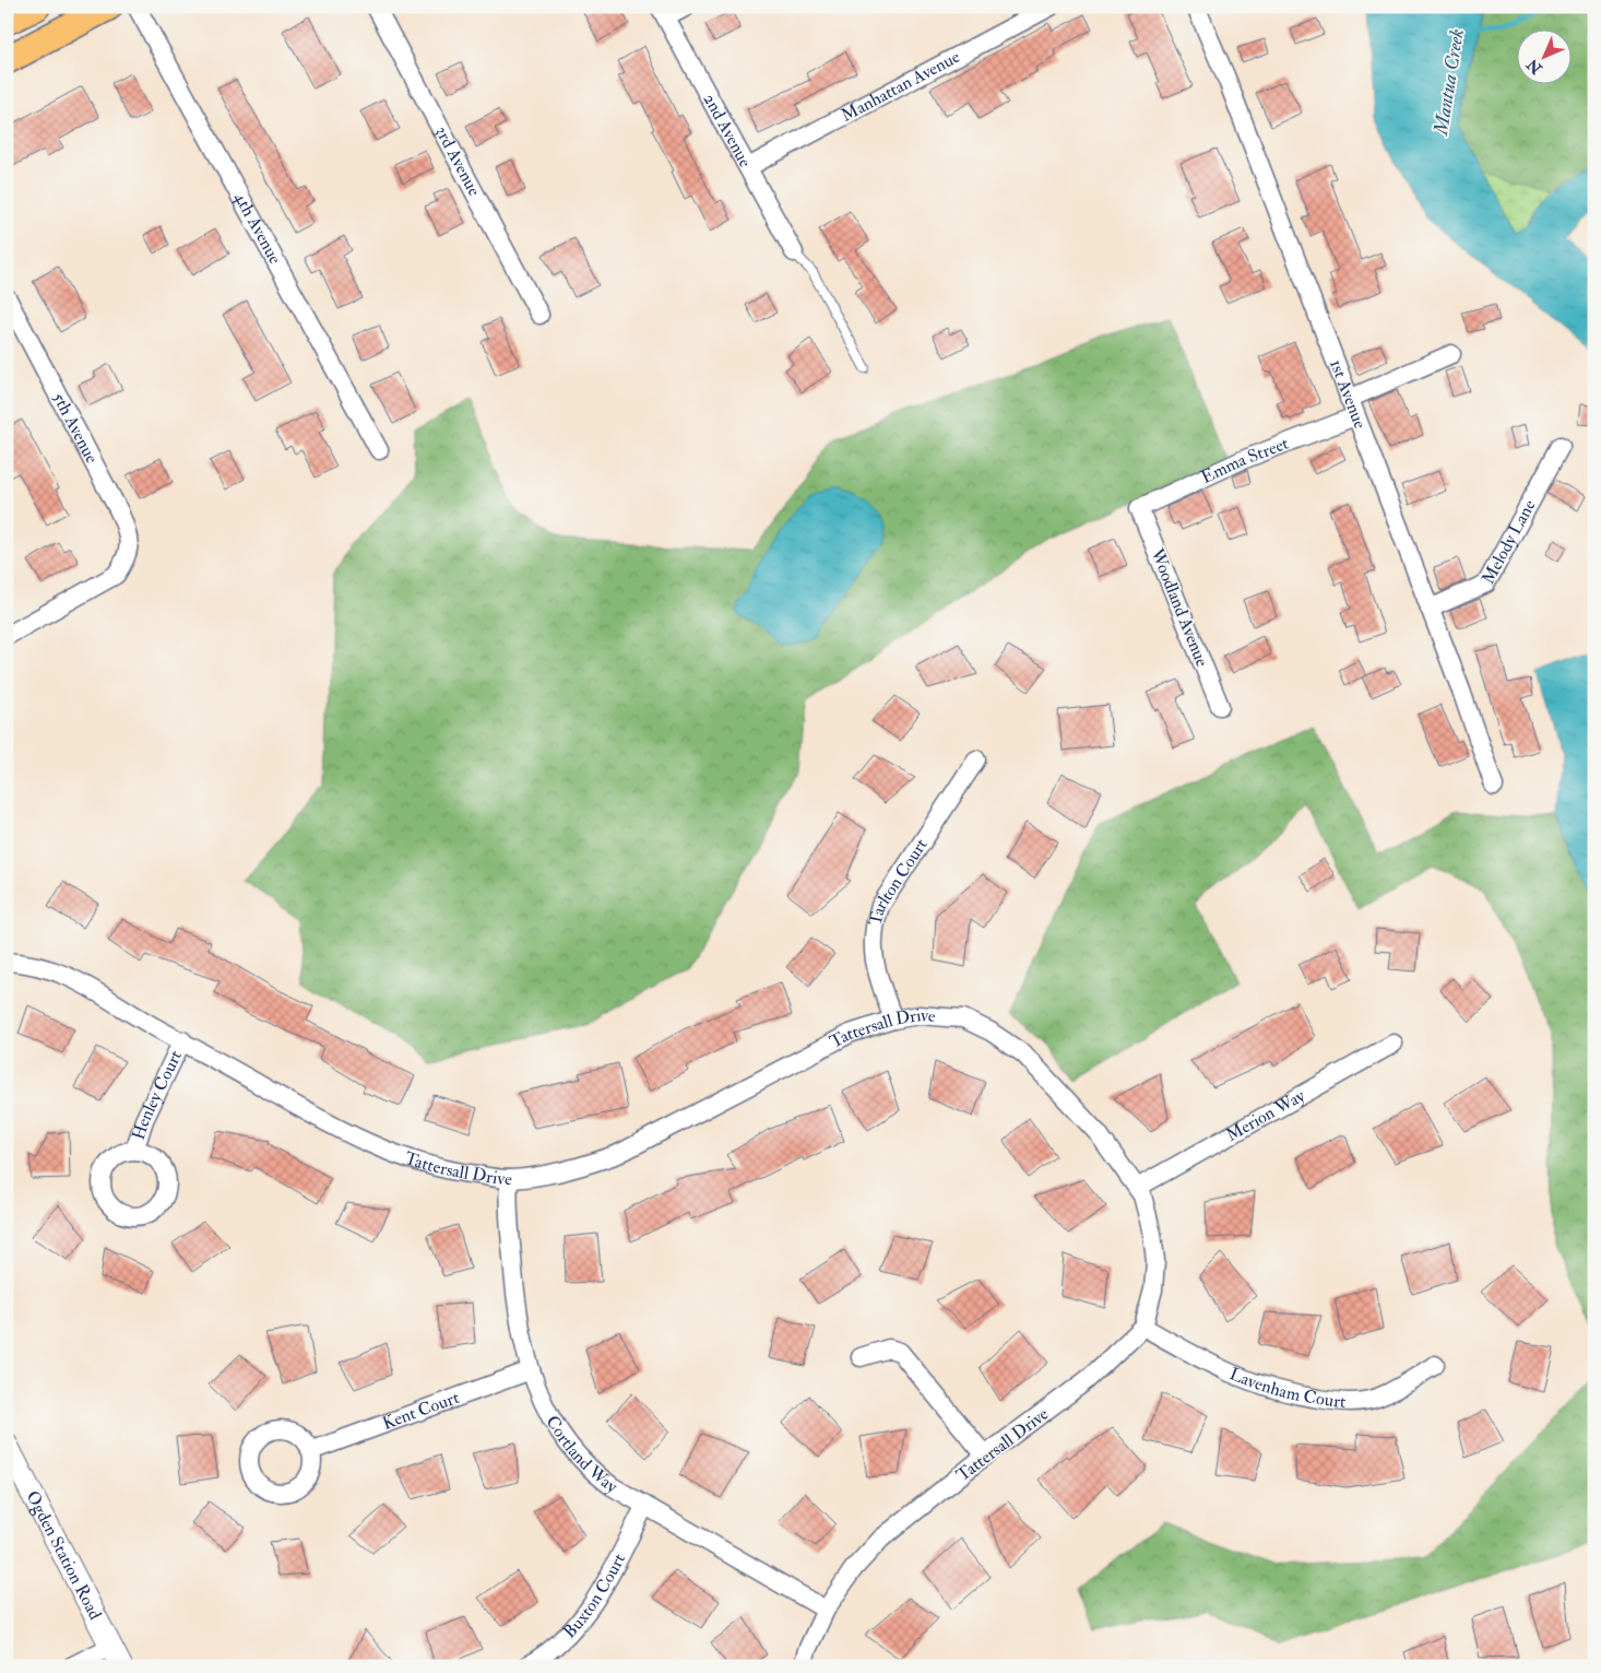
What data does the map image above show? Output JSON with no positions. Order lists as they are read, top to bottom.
{
  "streets": {
    "street": [
      "Manhattan Avenue",
      "2nd Avenue",
      "3rd Avenue",
      "4th Avenue",
      "1st Avenue",
      "5th Avenue",
      "Emma Street",
      "Melody Lane",
      "Woodland Avenue",
      "Tarlton Court",
      "Tattersall Drive",
      "Henley Court",
      "Merion Way",
      "Lavenham Court",
      "Kent Court",
      "Cortland Way",
      "Ogden Station Road",
      "Buxton Court"
    ]
  },
  "crossings": [
    ["Manhattan Avenue", "2nd Avenue"],
    ["1st Avenue", "Emma Street"],
    ["1st Avenue", "Melody Lane"],
    ["Emma Street", "Woodland Avenue"],
    ["Tarlton Court", "Tattersall Drive"],
    ["Tattersall Drive", "Henley Court"],
    ["Tattersall Drive", "Merion Way"],
    ["Tattersall Drive", "Lavenham Court"],
    ["Tattersall Drive", "Cortland Way"],
    ["Kent Court", "Cortland Way"],
    ["Cortland Way", "Buxton Court"]
  ],
  "water": ["Mantua Creek"],
  "north": "bottom left"
}
